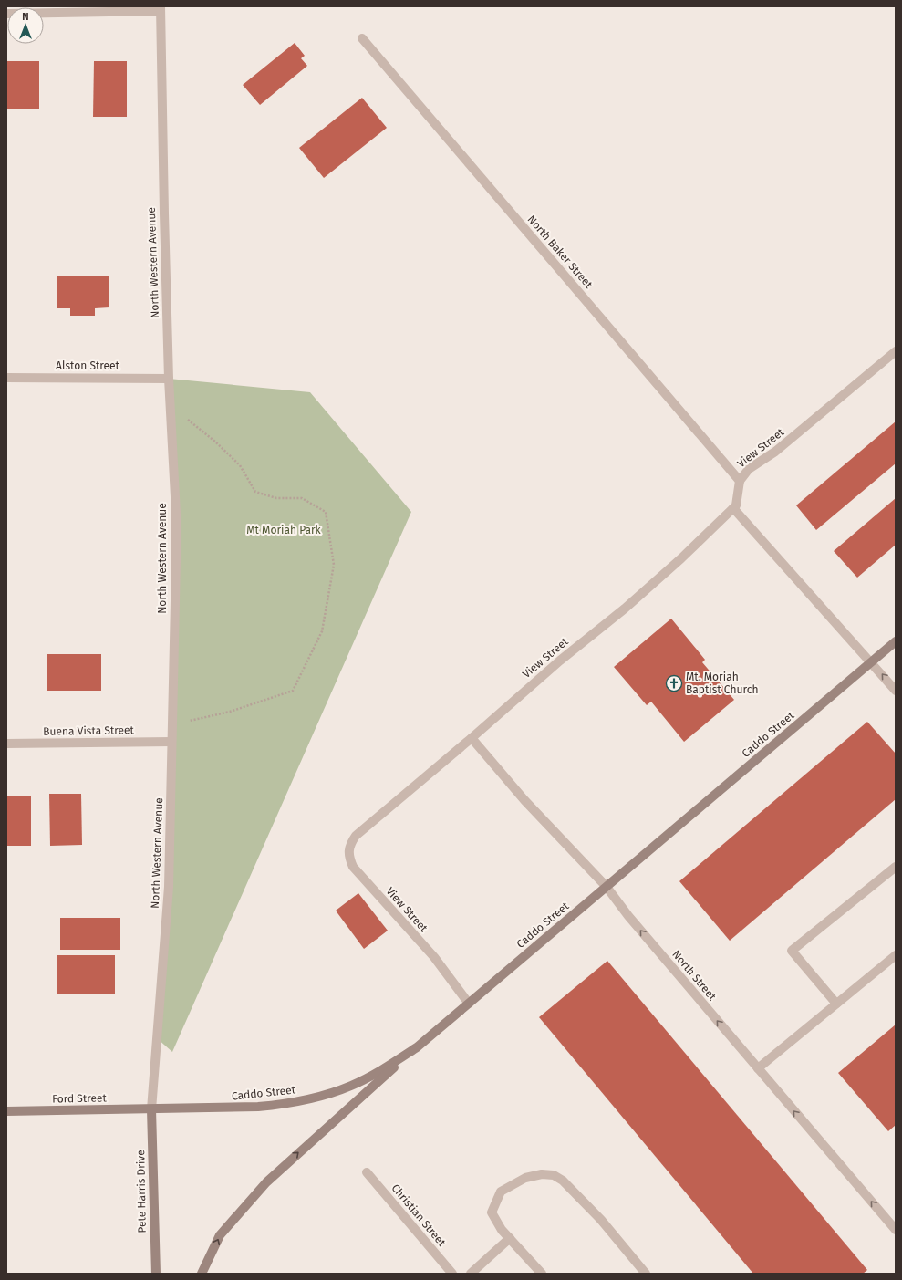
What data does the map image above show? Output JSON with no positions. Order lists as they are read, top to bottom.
{
  "streets": {
    "main road": ["Caddo Street", "Ford Street", "Pete Harris Drive"],
    "street": [
      "North Baker Street",
      "North Western Avenue",
      "Alston Street",
      "View Street",
      "Buena Vista Street",
      "North Street",
      "Christian Street"
    ]
  },
  "crossings": [
    ["North Baker Street", "View Street"],
    ["North Western Avenue", "Alston Street"],
    ["North Western Avenue", "Buena Vista Street"],
    ["North Western Avenue", "Caddo Street"],
    ["North Western Avenue", "Ford Street"],
    ["North Western Avenue", "Pete Harris Drive"],
    ["View Street", "Caddo Street"],
    ["View Street", "North Street"],
    ["Caddo Street", "North Street"],
    ["Caddo Street", "Ford Street"],
    ["Caddo Street", "Pete Harris Drive"],
    ["Ford Street", "Pete Harris Drive"]
  ],
  "one_way": ["North Street"],
  "parks": ["Mt Moriah Park"],
  "places": {
    "church": ["Mt. Moriah Baptist Church"]
  },
  "north": "top"
}
